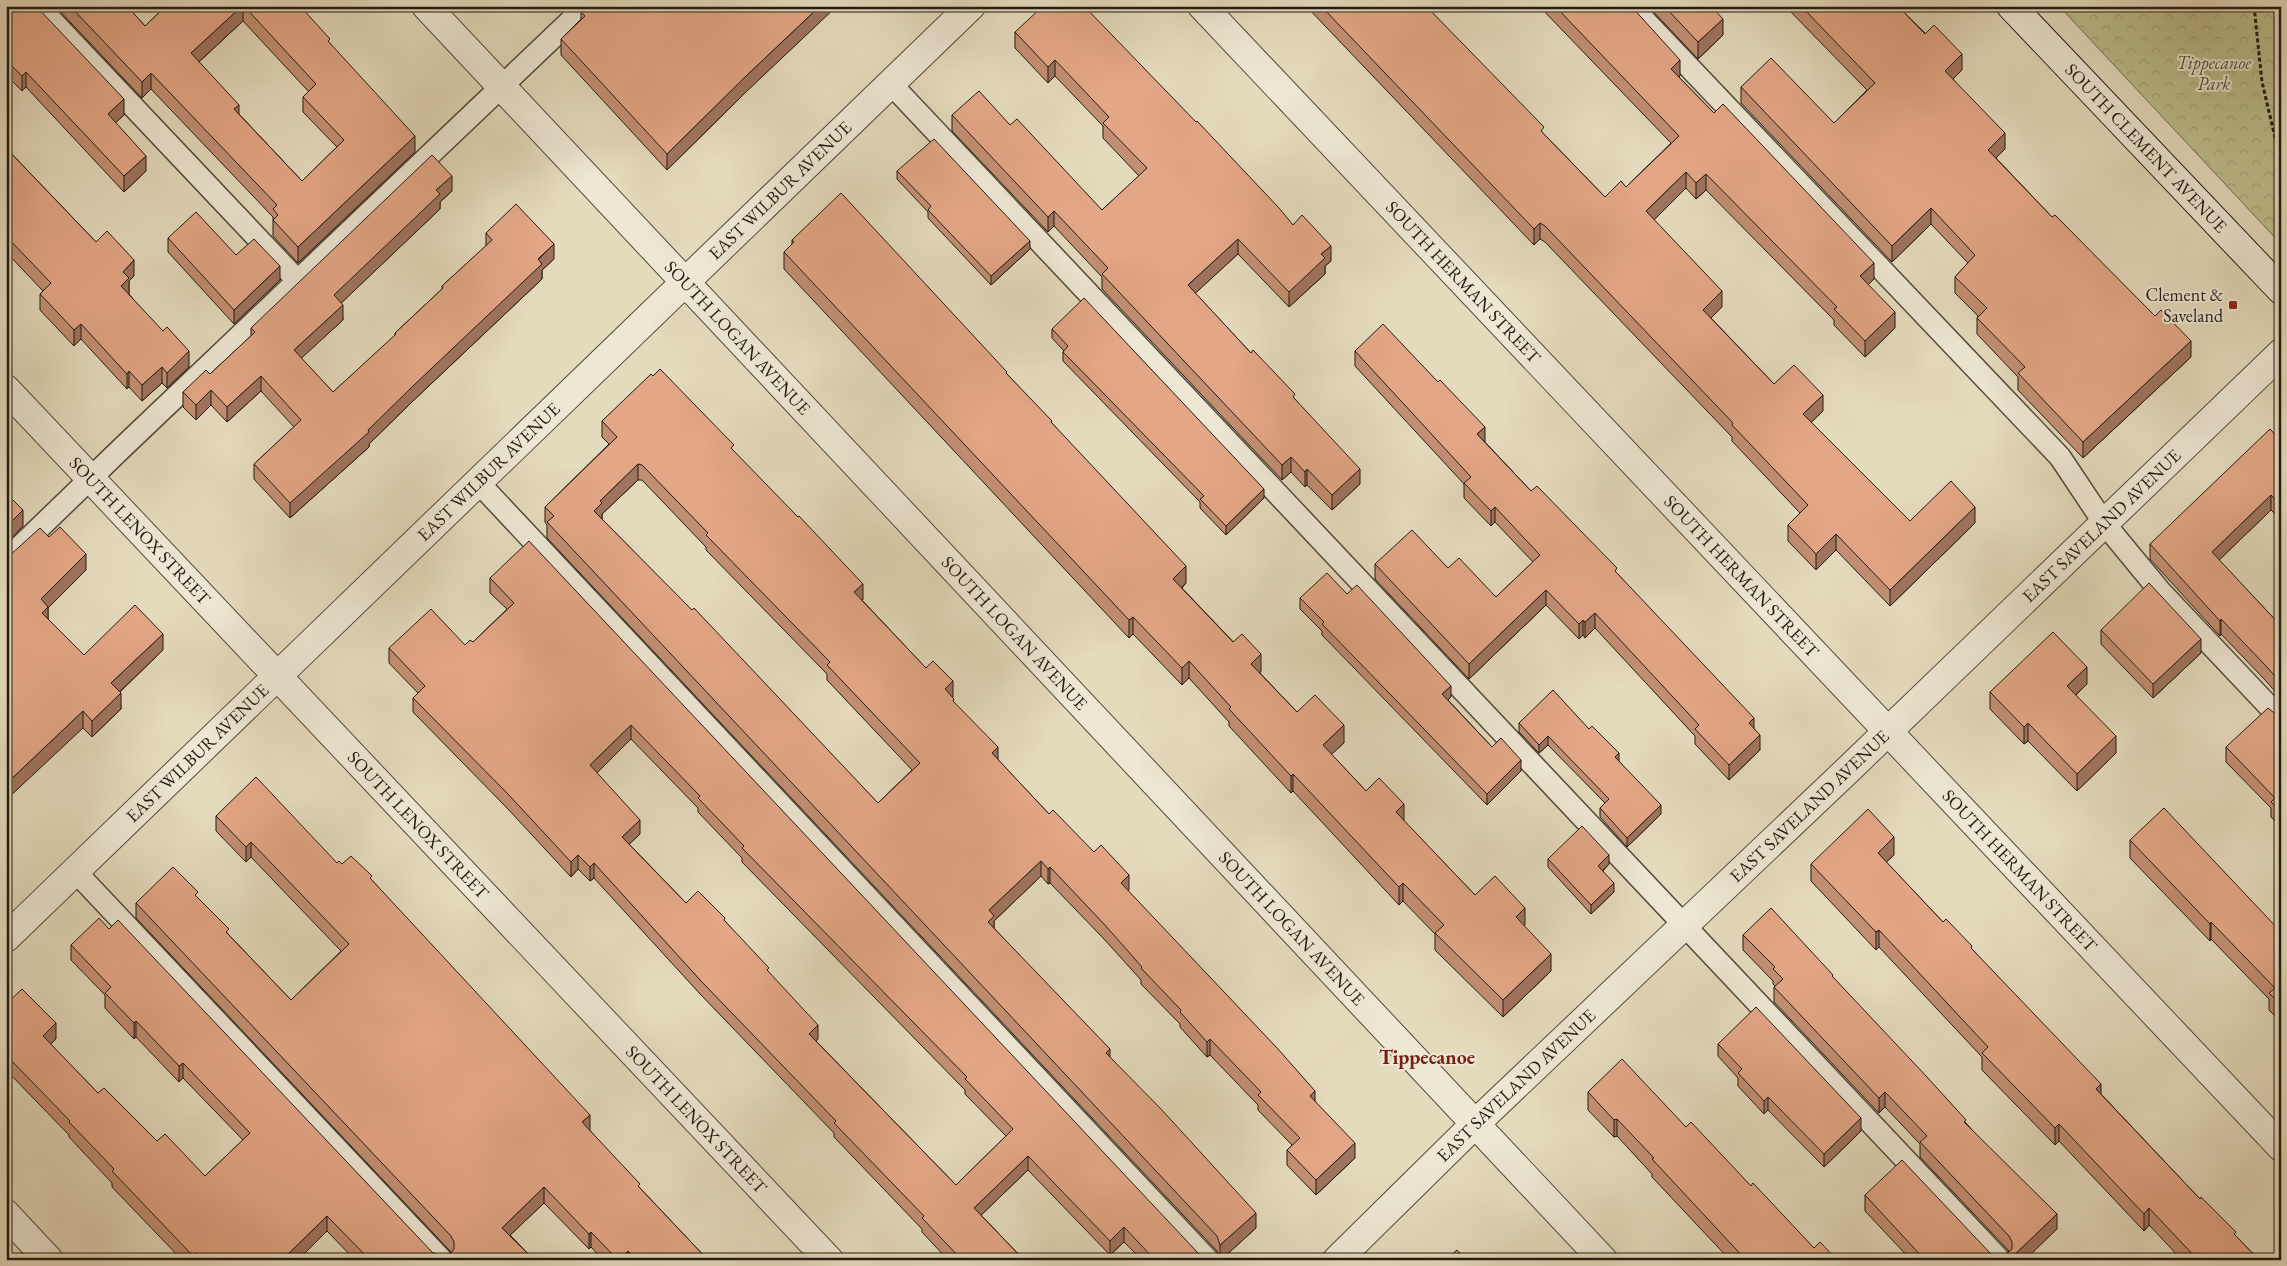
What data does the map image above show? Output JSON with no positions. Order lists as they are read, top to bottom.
{
  "streets": {
    "street": [
      "SOUTH CLEMENT AVENUE",
      "EAST WILBUR AVENUE",
      "SOUTH HERMAN STREET",
      "SOUTH LOGAN AVENUE",
      "EAST SAVELAND AVENUE",
      "SOUTH LENOX STREET"
    ]
  },
  "crossings": [
    ["EAST WILBUR AVENUE", "SOUTH LOGAN AVENUE"],
    ["EAST WILBUR AVENUE", "SOUTH LENOX STREET"],
    ["SOUTH HERMAN STREET", "EAST SAVELAND AVENUE"],
    ["SOUTH LOGAN AVENUE", "EAST SAVELAND AVENUE"]
  ],
  "districts": ["Tippecanoe"],
  "parks": ["Tippecanoe Park"],
  "places": {
    "transit": ["Clement & Saveland"]
  }
}
